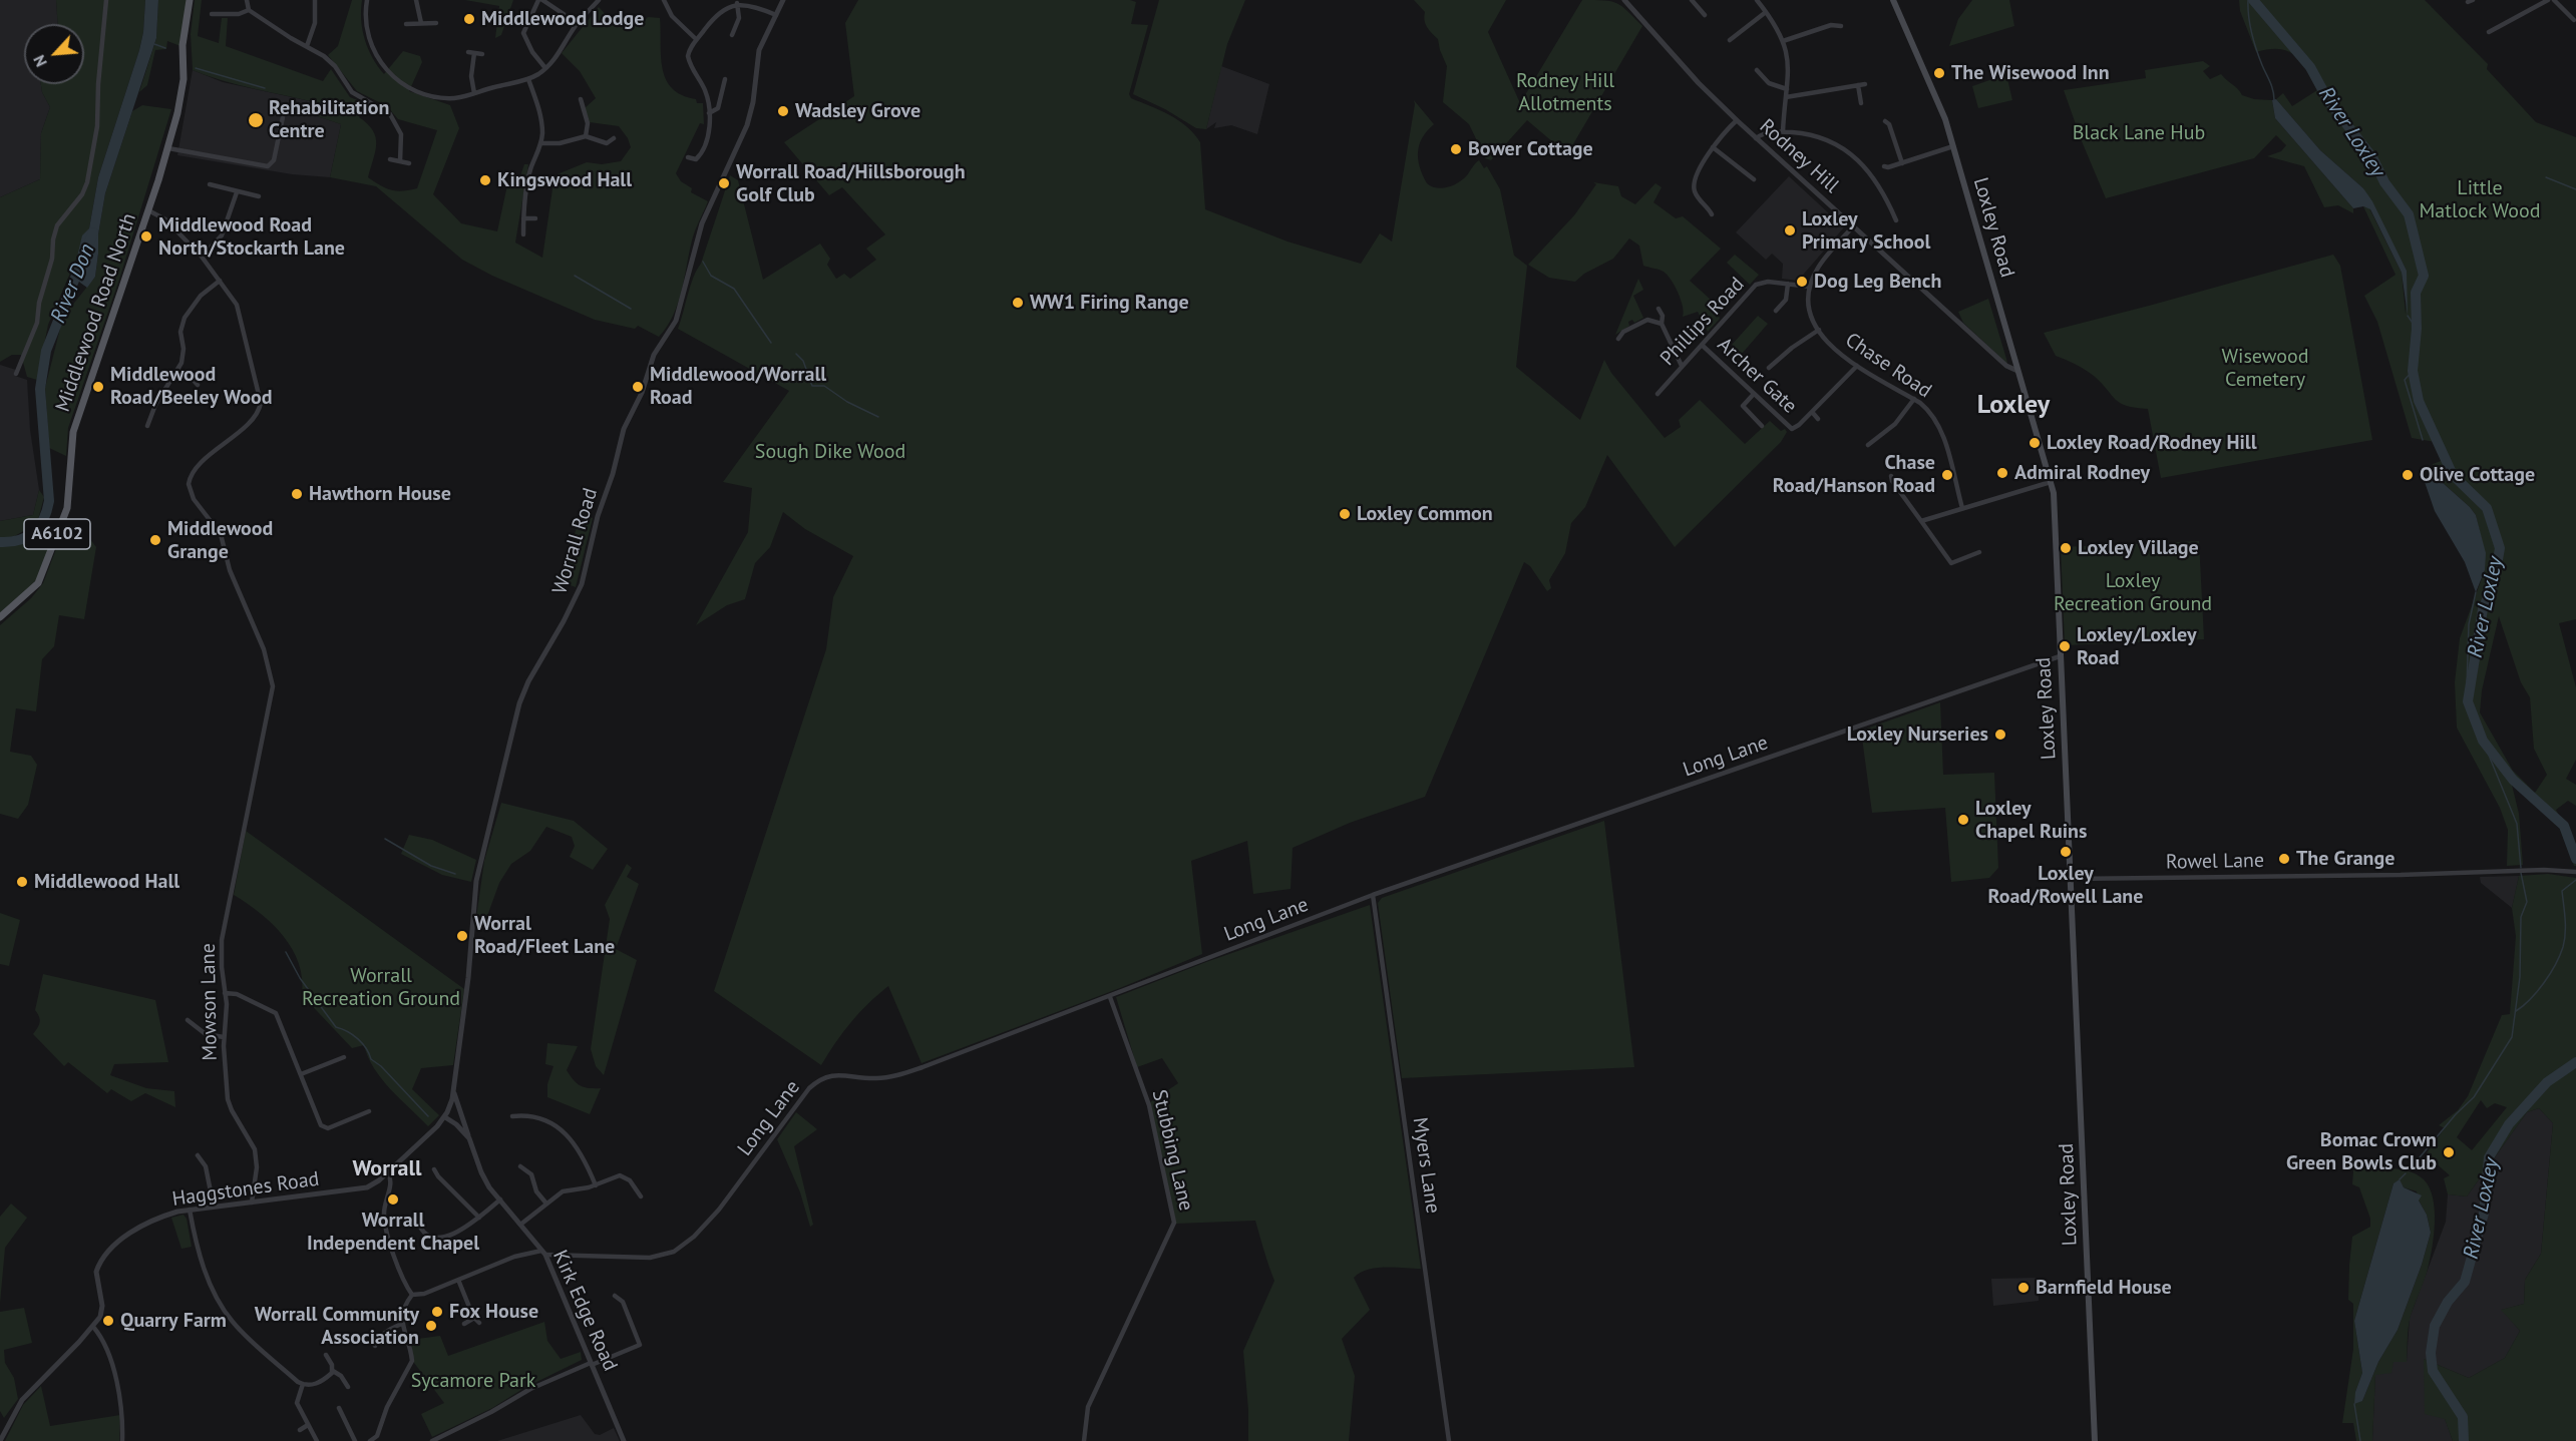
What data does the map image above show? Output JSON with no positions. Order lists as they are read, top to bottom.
{
  "streets": {
    "main road": ["Loxley Road", "Middlewood Road North", "A6102"],
    "street": [
      "Rodney Hill",
      "Phillips Road",
      "Chase Road",
      "Archer Gate",
      "Worrall Road",
      "Long Lane",
      "Rowel Lane",
      "Mowson Lane",
      "Stubbing Lane",
      "Myers Lane",
      "Haggstones Road",
      "Kirk Edge Road"
    ]
  },
  "crossings": [
    ["Rodney Hill", "Loxley Road"],
    ["Loxley Road", "Long Lane"],
    ["Loxley Road", "Rowel Lane"],
    ["Phillips Road", "Chase Road"],
    ["Phillips Road", "Archer Gate"],
    ["Worrall Road", "Haggstones Road"],
    ["Worrall Road", "Kirk Edge Road"],
    ["Long Lane", "Stubbing Lane"],
    ["Long Lane", "Myers Lane"],
    ["Long Lane", "Kirk Edge Road"],
    ["Mowson Lane", "Haggstones Road"],
    ["Haggstones Road", "Kirk Edge Road"]
  ],
  "districts": ["Loxley", "Worrall"],
  "water": ["River Loxley", "River Don"],
  "parks": [
    "Rodney Hill Allotments",
    "Black Lane Hub",
    "Little Matlock Wood",
    "Wisewood Cemetery",
    "Sough Dike Wood",
    "Loxley Recreation Ground",
    "Worrall Recreation Ground",
    "Sycamore Park"
  ],
  "places": [
    "Middlewood Lodge",
    "The Wisewood Inn",
    "Wadsley Grove",
    "Rehabilitation Centre",
    "Bower Cottage",
    "Kingswood Hall",
    "Worrall Road/Hillsborough Golf Club",
    "Loxley Primary School",
    "Middlewood Road North/Stockarth Lane",
    "Dog Leg Bench",
    "WW1 Firing Range",
    "Middlewood Road/Beeley Wood",
    "Middlewood/Worrall Road",
    "Loxley Road/Rodney Hill",
    "Admiral Rodney",
    "Chase Road/Hanson Road",
    "Olive Cottage",
    "Hawthorn House",
    "Loxley Common",
    "Middlewood Grange",
    "Loxley Village",
    "Loxley/Loxley Road",
    "Loxley Nurseries",
    "Loxley Chapel Ruins",
    "Loxley Road/Rowell Lane",
    "The Grange",
    "Middlewood Hall",
    "Worral Road/Fleet Lane",
    "Bomac Crown Green Bowls Club",
    "Worrall Independent Chapel",
    "Barnfield House",
    "Fox House",
    "Quarry Farm",
    "Worrall Community Association"
  ],
  "north": "bottom left"
}
